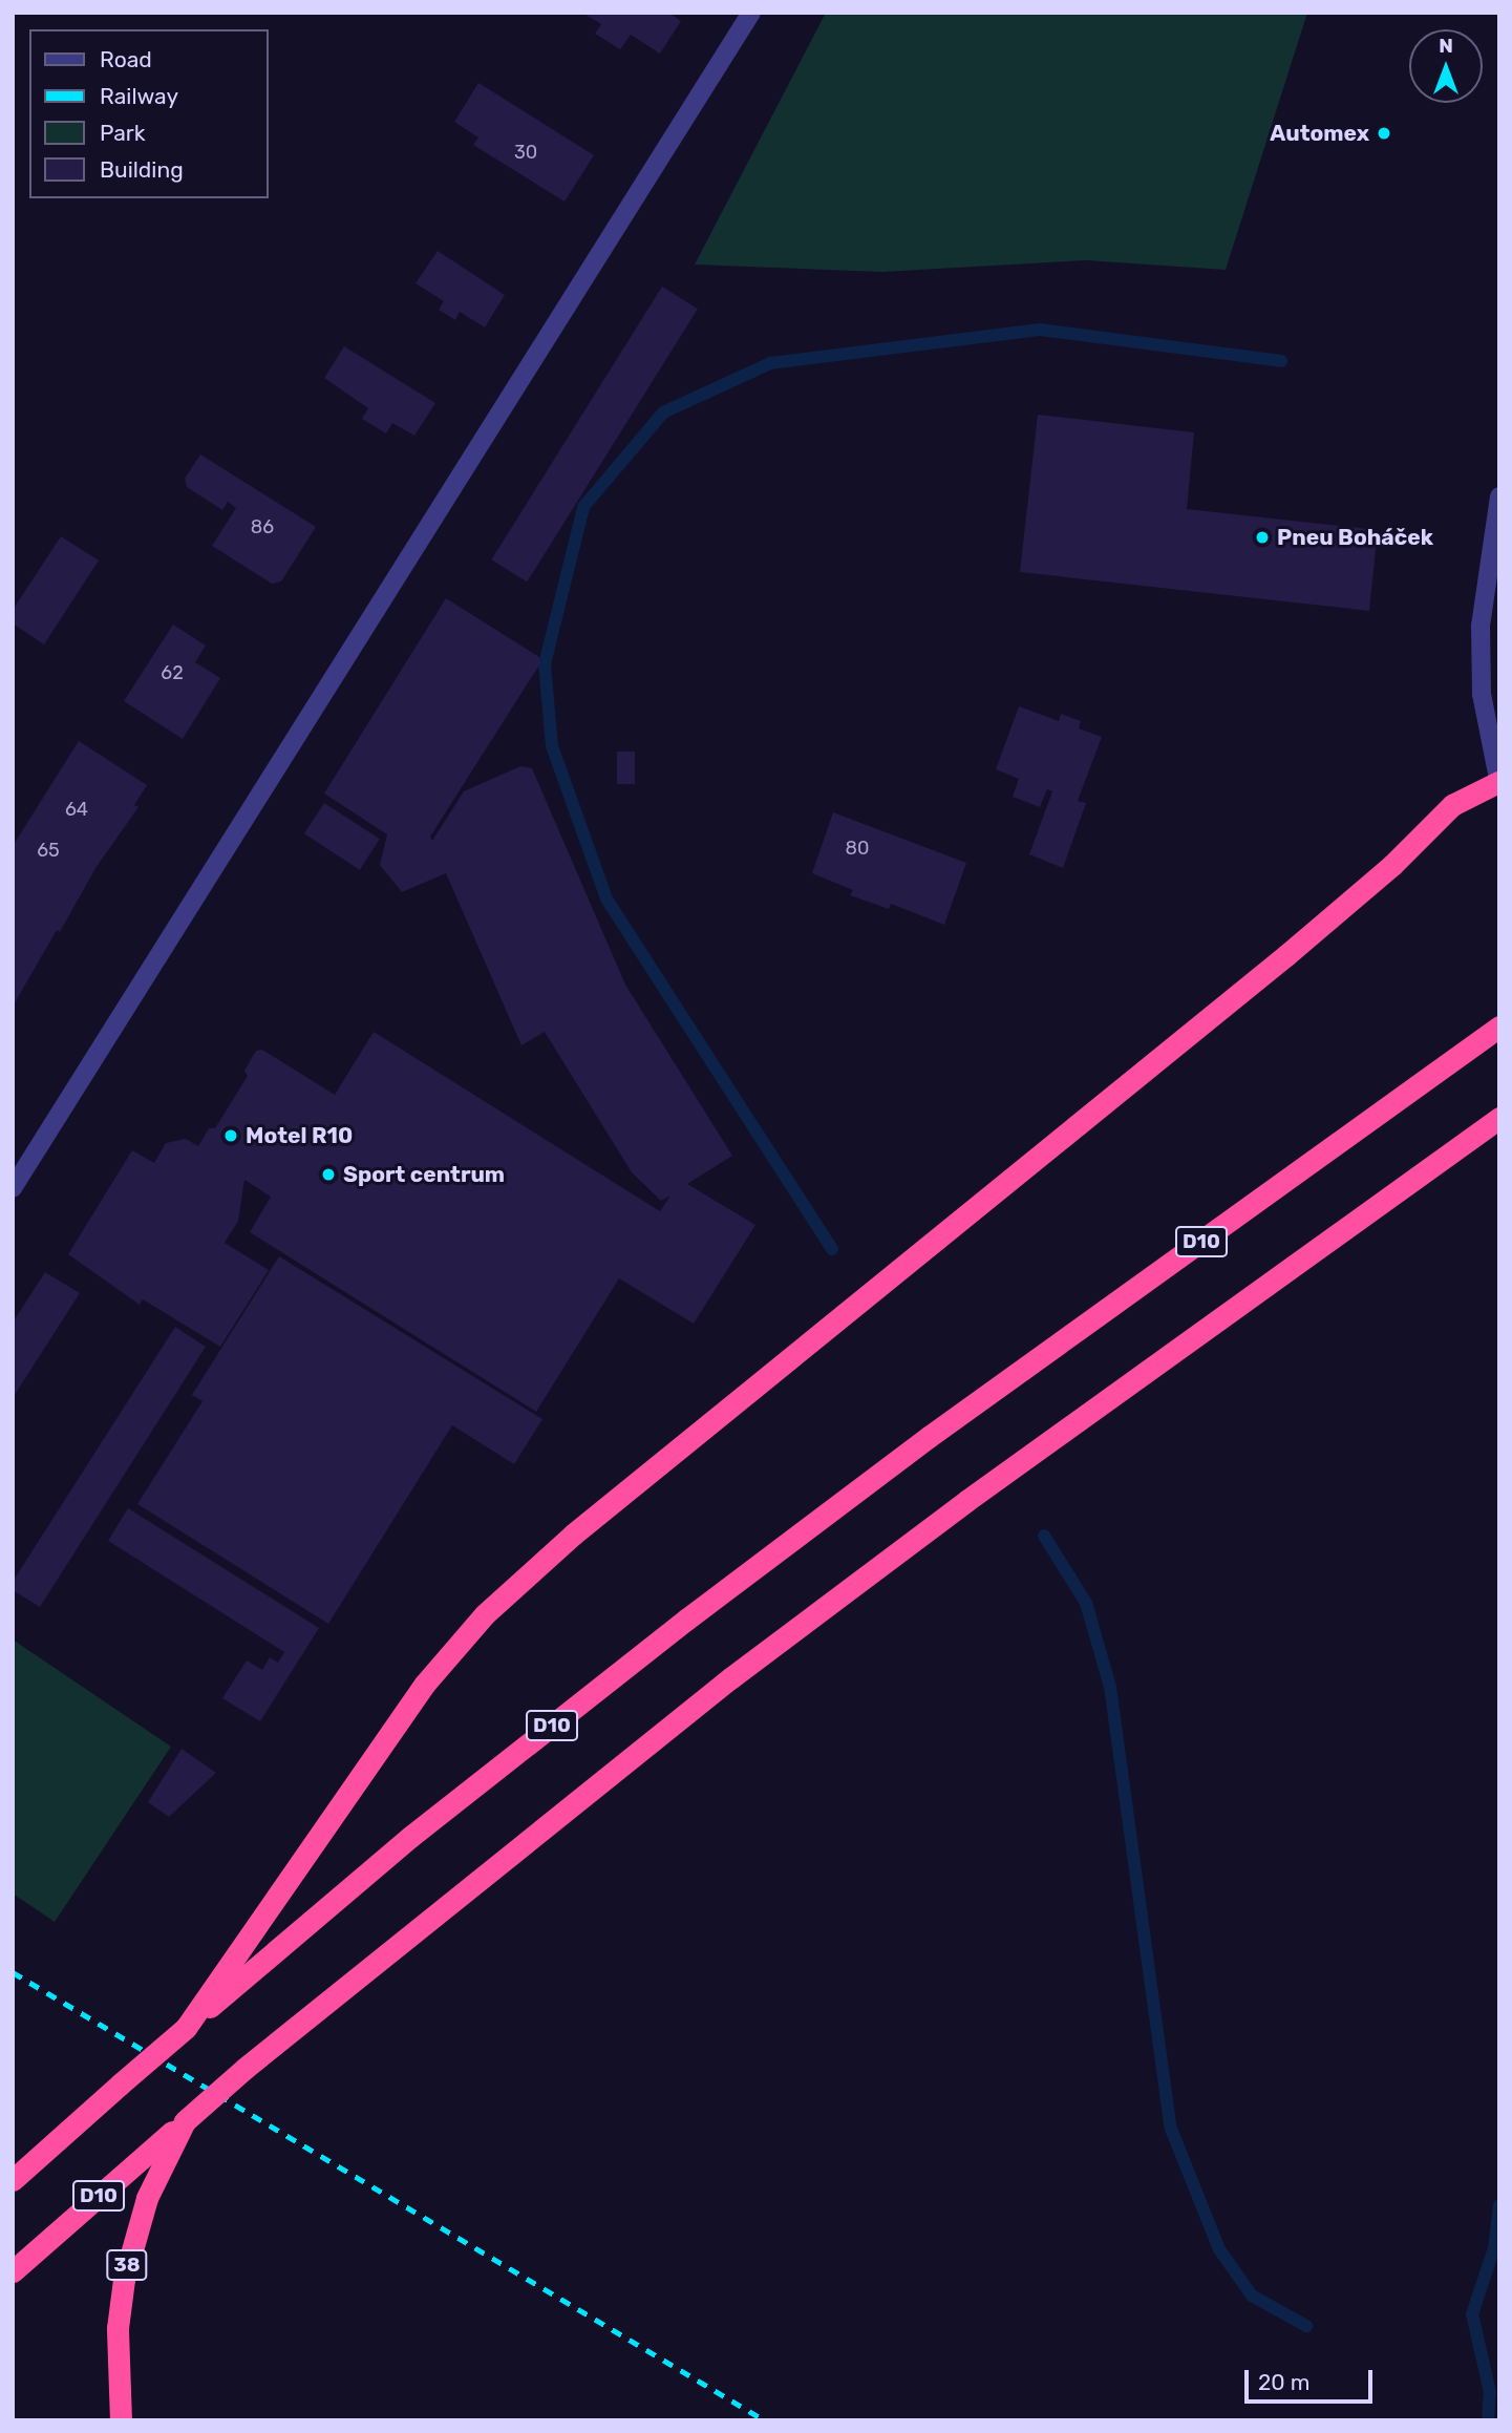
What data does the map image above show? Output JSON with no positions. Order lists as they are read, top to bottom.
{
  "streets": {
    "highway": ["D10", "38"]
  },
  "crossings": [
    ["D10", "38"]
  ],
  "places": [
    "Automex",
    "Pneu Boháček",
    "Motel R10",
    "Sport centrum"
  ],
  "house_numbers": [
    "30",
    "86",
    "62",
    "64",
    "80",
    "65"
  ],
  "legend": [
    "Road",
    "Railway",
    "Park",
    "Building"
  ],
  "scale_bar": "20 m",
  "north": "top"
}
